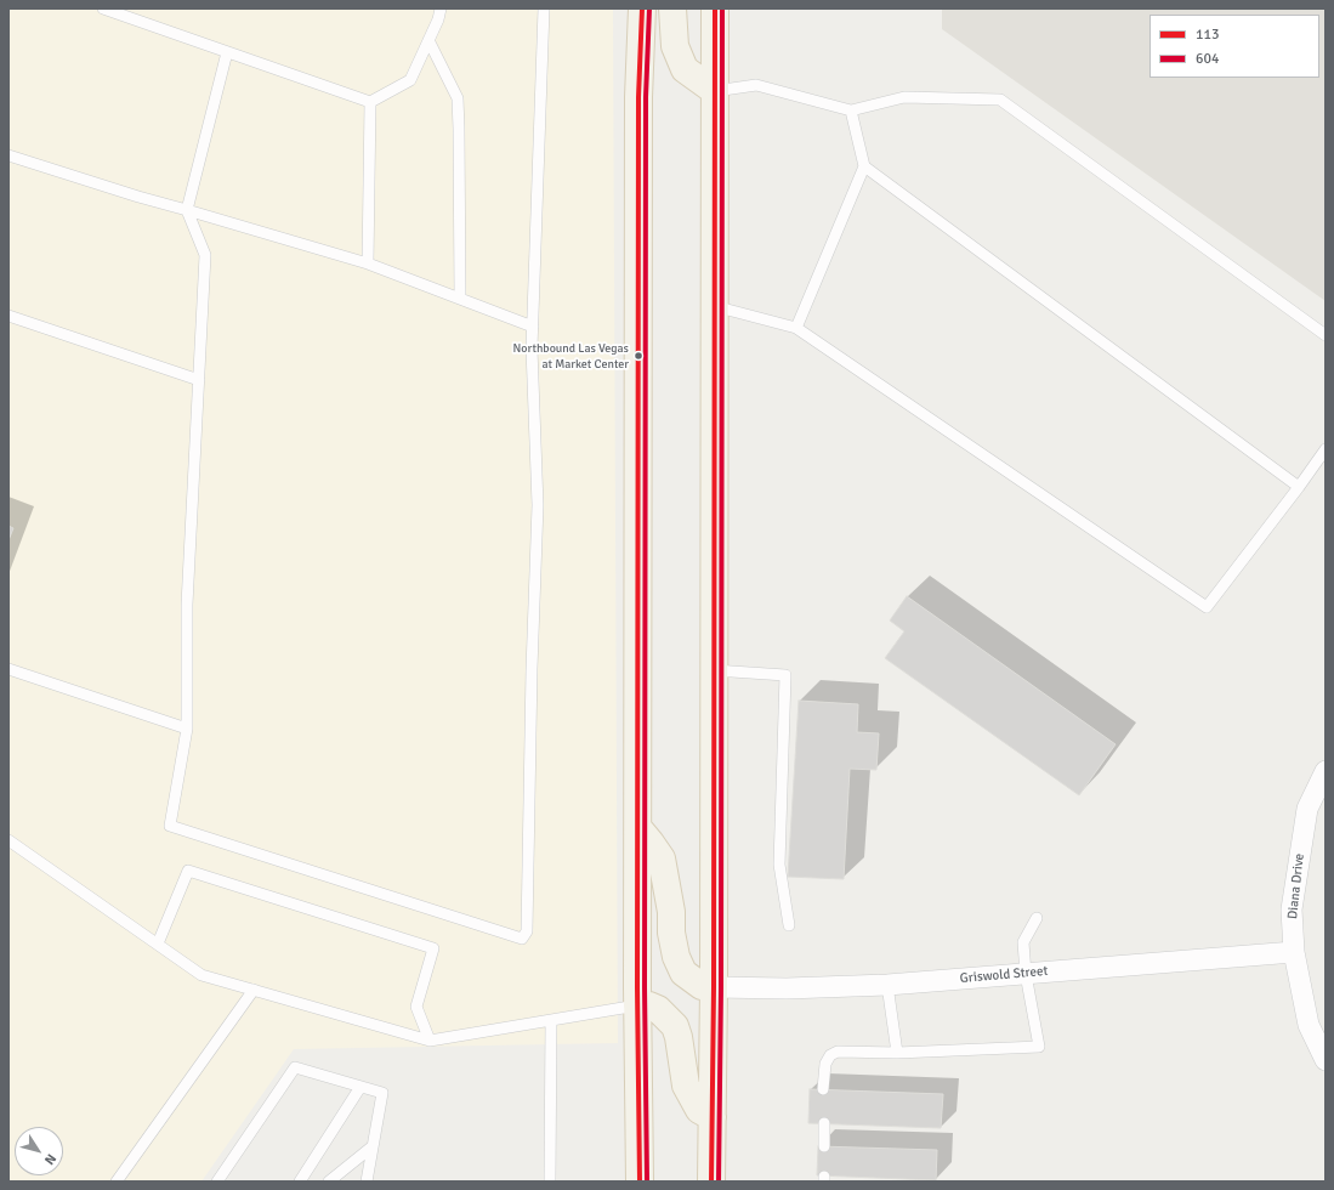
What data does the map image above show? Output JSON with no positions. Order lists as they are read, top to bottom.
{
  "streets": {
    "street": ["Diana Drive", "Griswold Street"]
  },
  "crossings": [
    ["Diana Drive", "Griswold Street"]
  ],
  "places": ["Northbound Las Vegas at Market Center"],
  "lines": ["transit line 113", "transit line 604"],
  "legend": ["113", "604"],
  "north": "bottom right"
}
